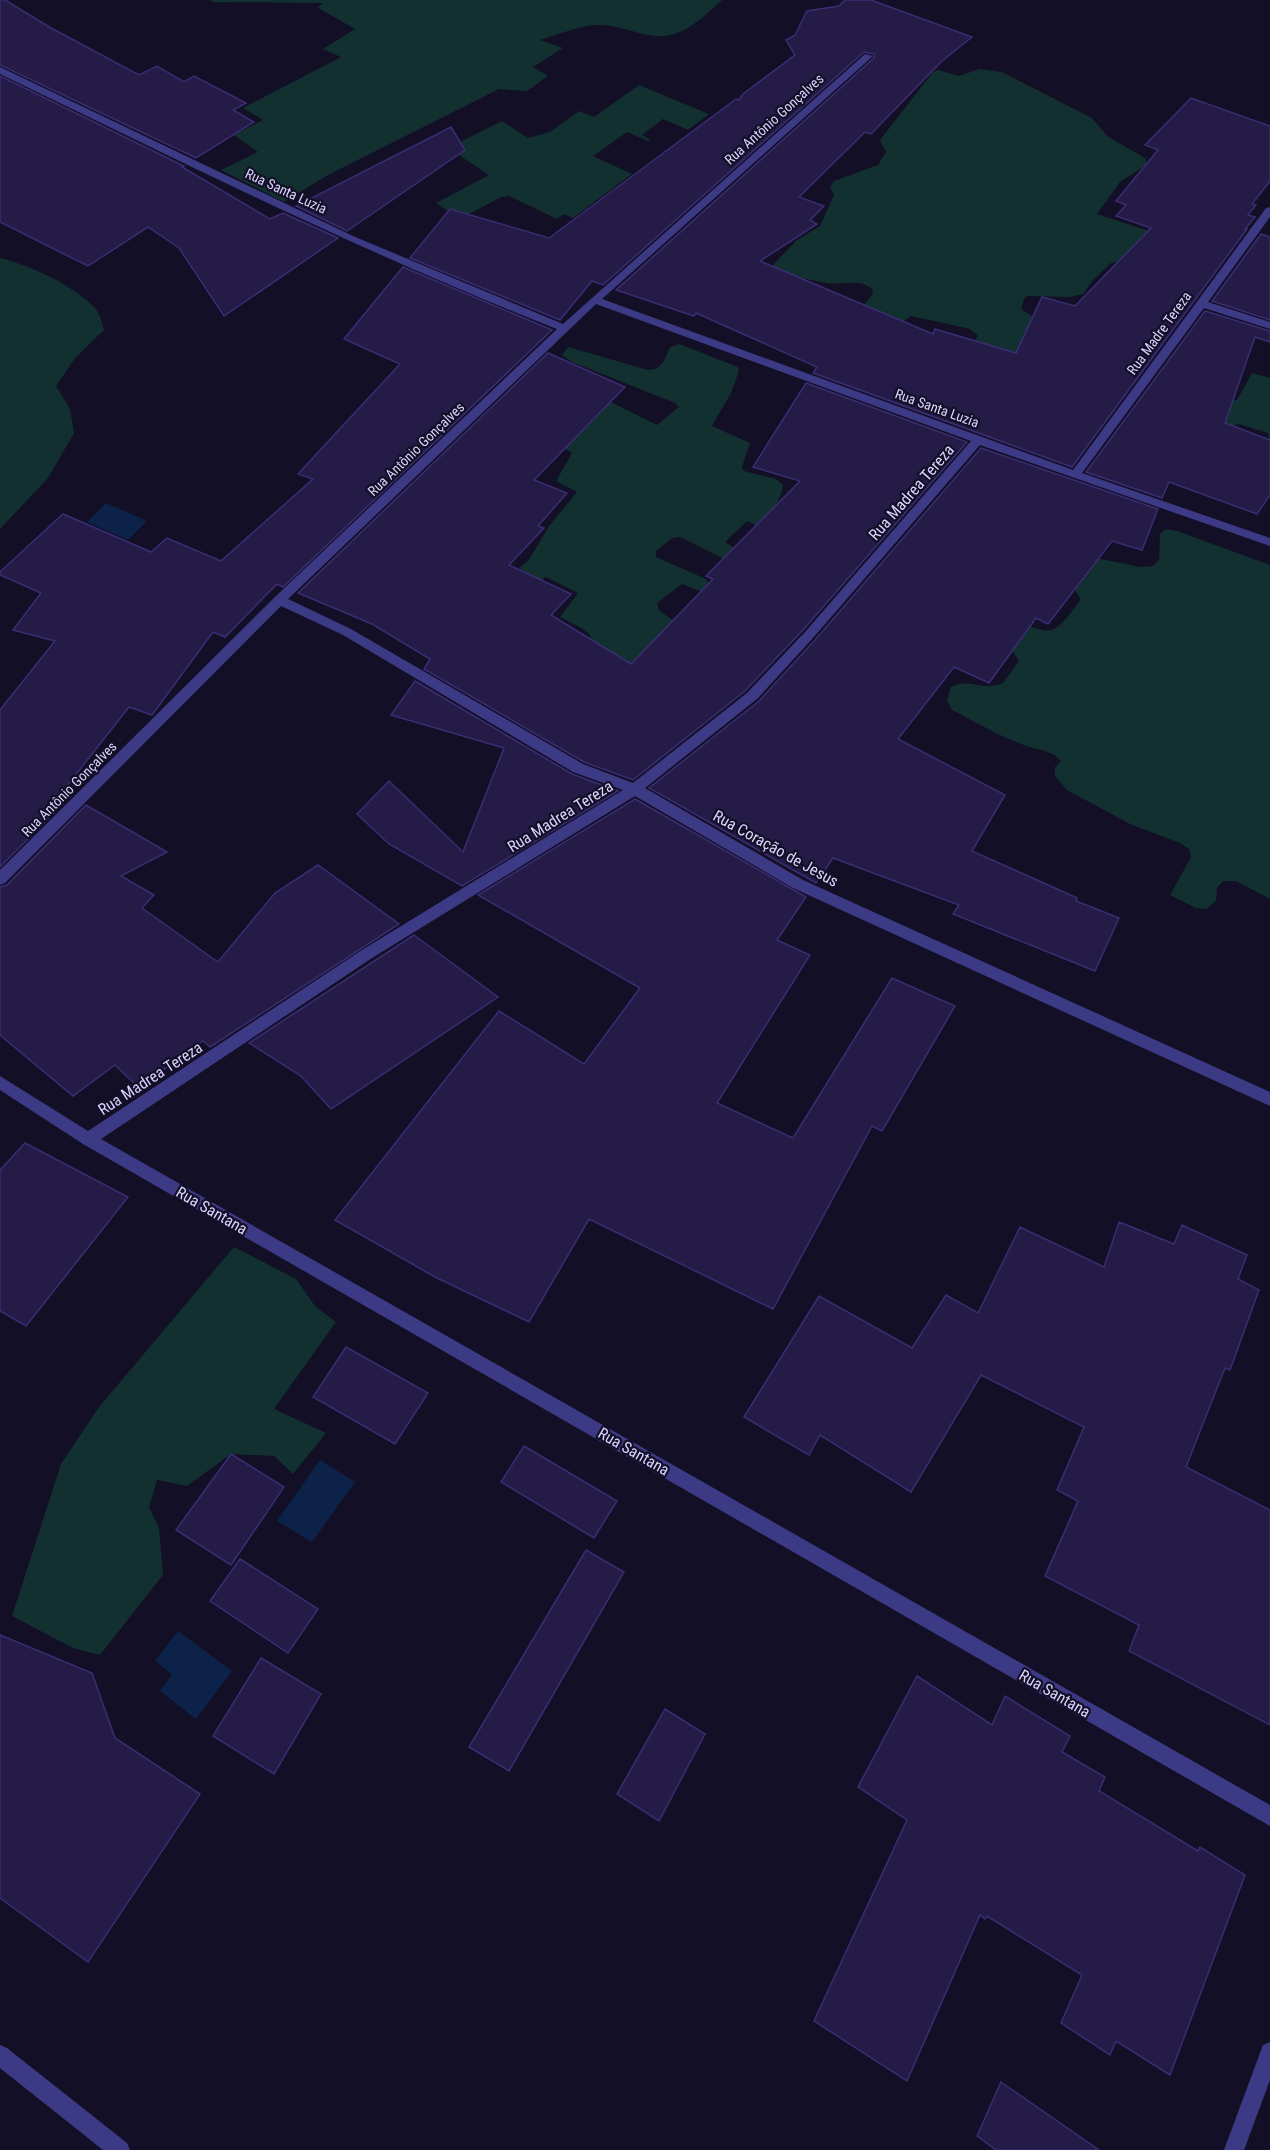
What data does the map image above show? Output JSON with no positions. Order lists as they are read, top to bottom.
{
  "streets": {
    "street": [
      "Rua Antônio Gonçalves",
      "Rua Santa Luzia",
      "Rua Madre Tereza",
      "Rua Madrea Tereza",
      "Rua Coração de Jesus",
      "Rua Santana"
    ]
  },
  "crossings": [
    ["Rua Antônio Gonçalves", "Rua Santa Luzia"],
    ["Rua Antônio Gonçalves", "Rua Coração de Jesus"],
    ["Rua Santa Luzia", "Rua Madre Tereza"],
    ["Rua Santa Luzia", "Rua Madrea Tereza"],
    ["Rua Madrea Tereza", "Rua Coração de Jesus"],
    ["Rua Madrea Tereza", "Rua Santana"]
  ]
}
